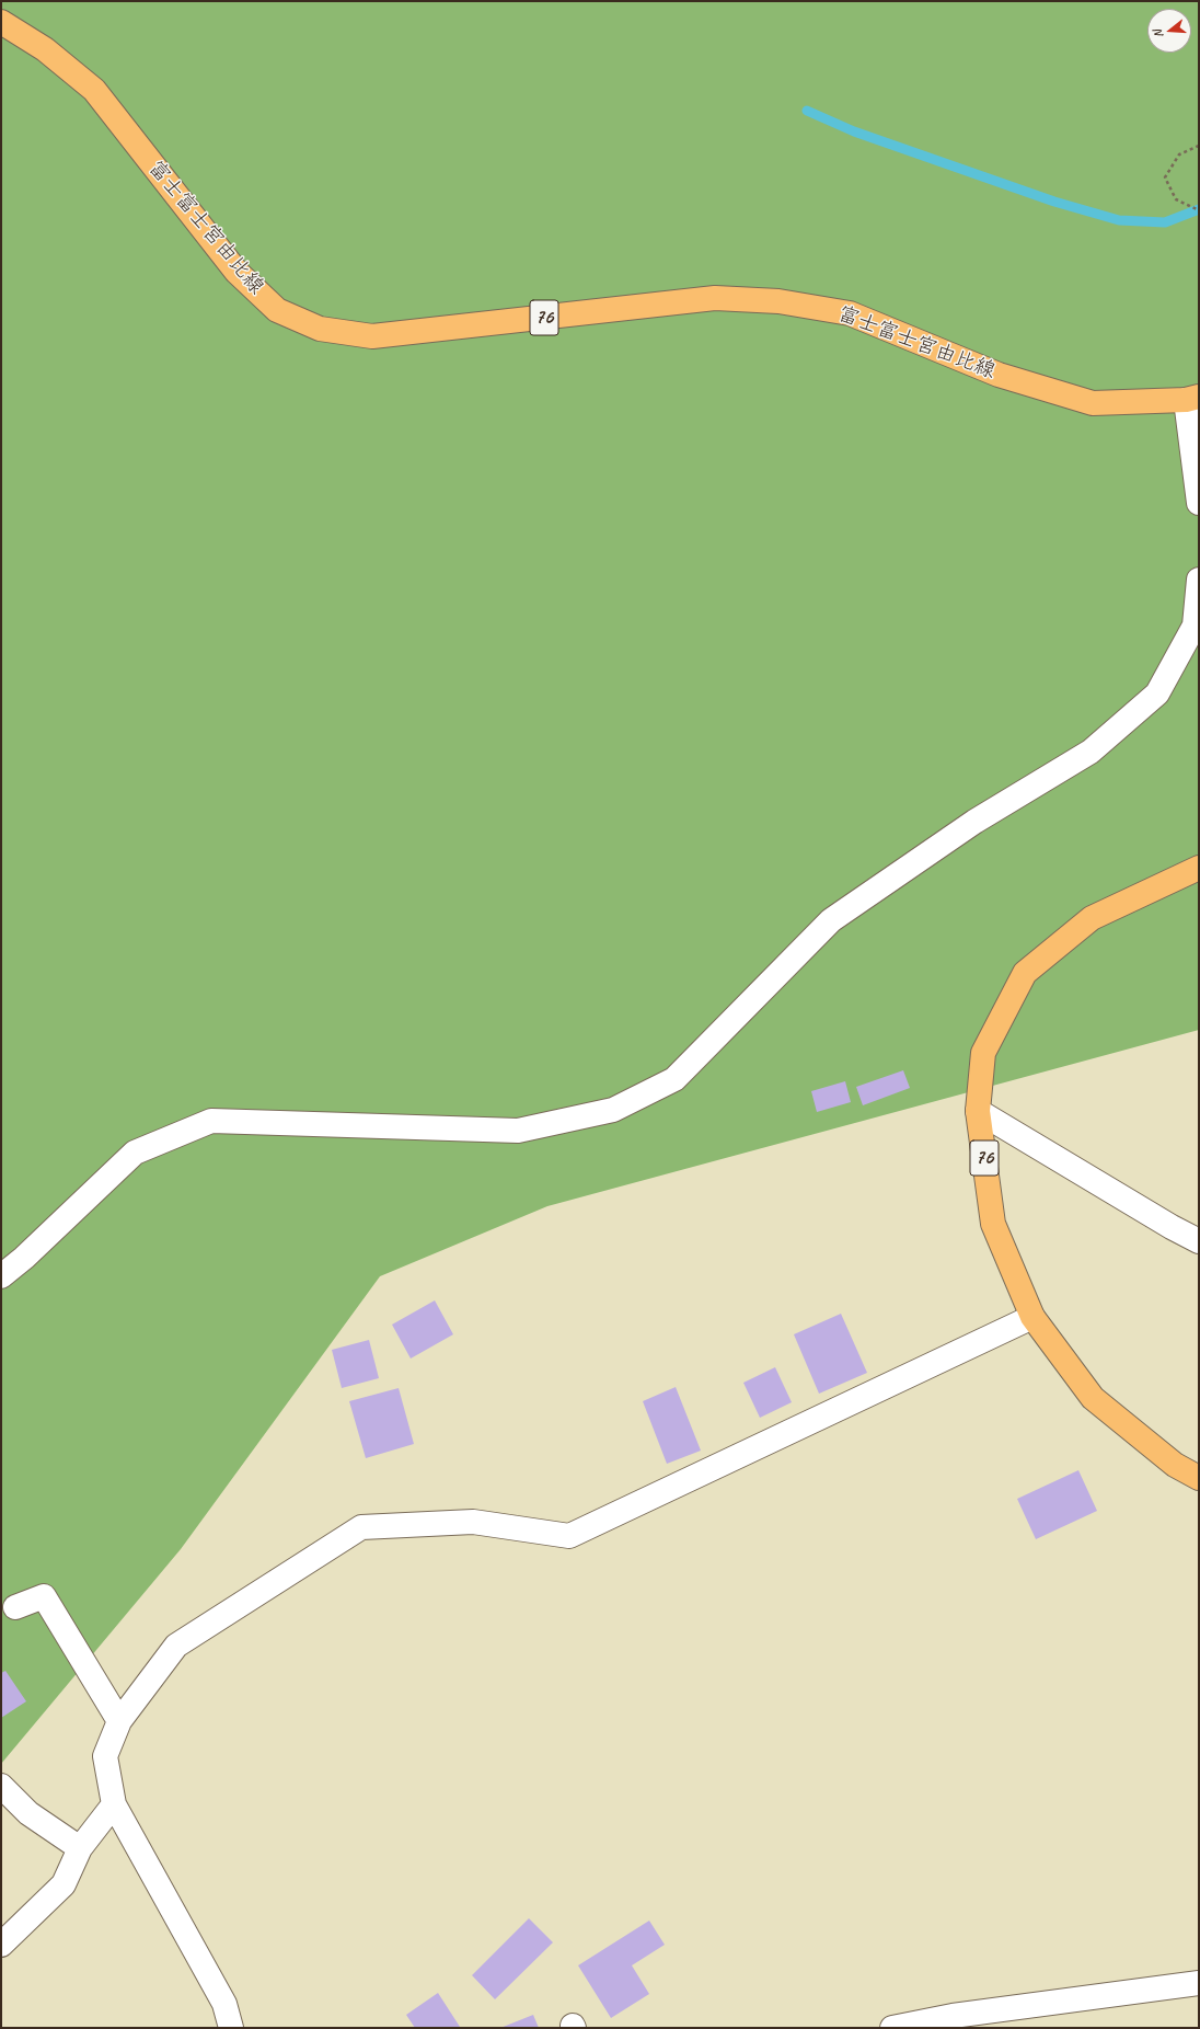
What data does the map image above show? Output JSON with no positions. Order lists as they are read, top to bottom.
{
  "streets": {
    "main road": ["富士富士宮由比線", "76"]
  },
  "north": "left"
}
